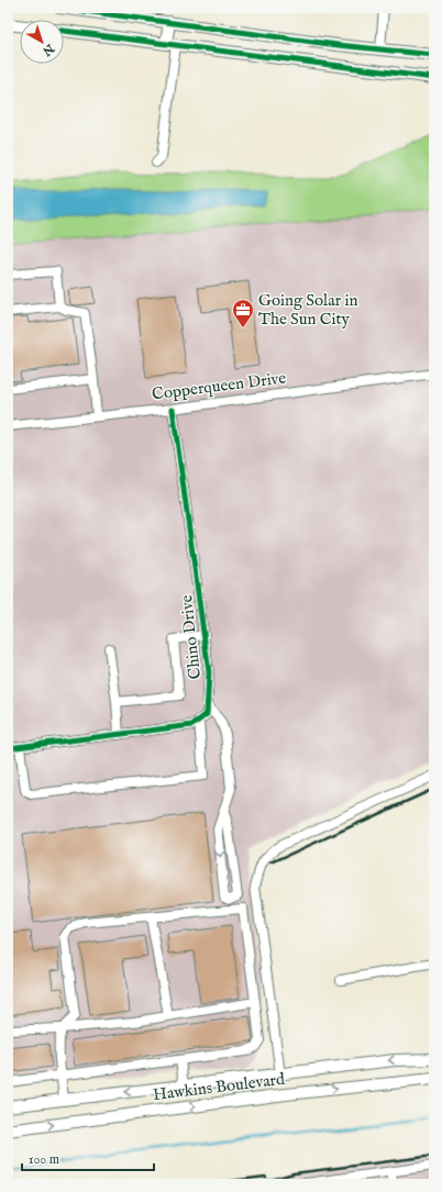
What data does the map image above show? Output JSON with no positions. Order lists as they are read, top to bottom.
{
  "streets": {
    "main road": ["Hawkins Boulevard"],
    "street": ["Copperqueen Drive", "Chino Drive"]
  },
  "crossings": [
    ["Copperqueen Drive", "Chino Drive"]
  ],
  "places": {
    "office": ["Going Solar in The Sun City"]
  },
  "scale_bar": "100 m",
  "north": "bottom right"
}
